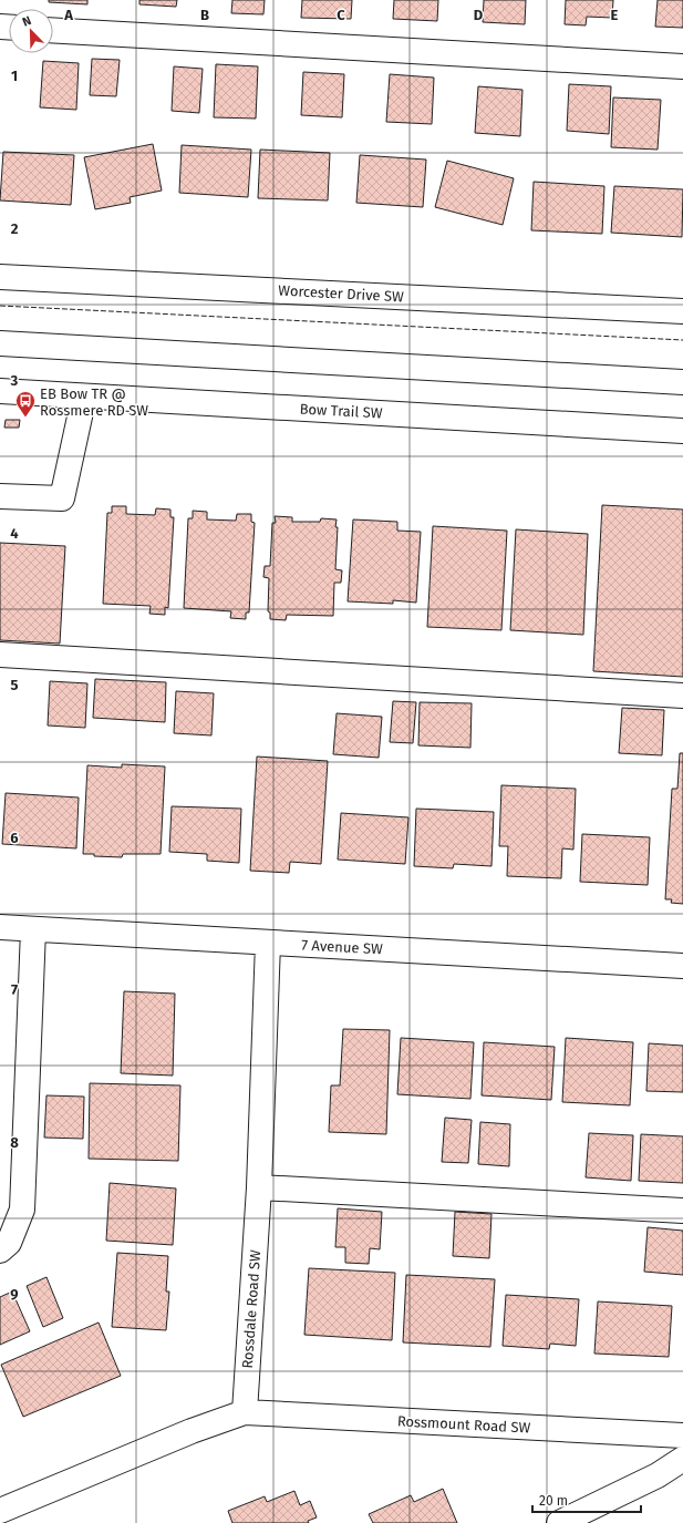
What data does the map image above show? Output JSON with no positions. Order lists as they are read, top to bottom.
{
  "streets": {
    "street": [
      "Worcester Drive SW",
      "Bow Trail SW",
      "7 Avenue SW",
      "Rossdale Road SW",
      "Rossmount Road SW"
    ]
  },
  "crossings": [
    ["7 Avenue SW", "Rossdale Road SW"],
    ["Rossdale Road SW", "Rossmount Road SW"]
  ],
  "places": {
    "bus stop": ["EB Bow TR @ Rossmere RD SW"]
  },
  "scale_bar": "20 m",
  "north": "top left",
  "grid": {
    "columns": [
      "A",
      "B",
      "C",
      "D",
      "E"
    ],
    "rows": [
      "1",
      "2",
      "3",
      "4",
      "5",
      "6",
      "7",
      "8",
      "9"
    ]
  }
}
